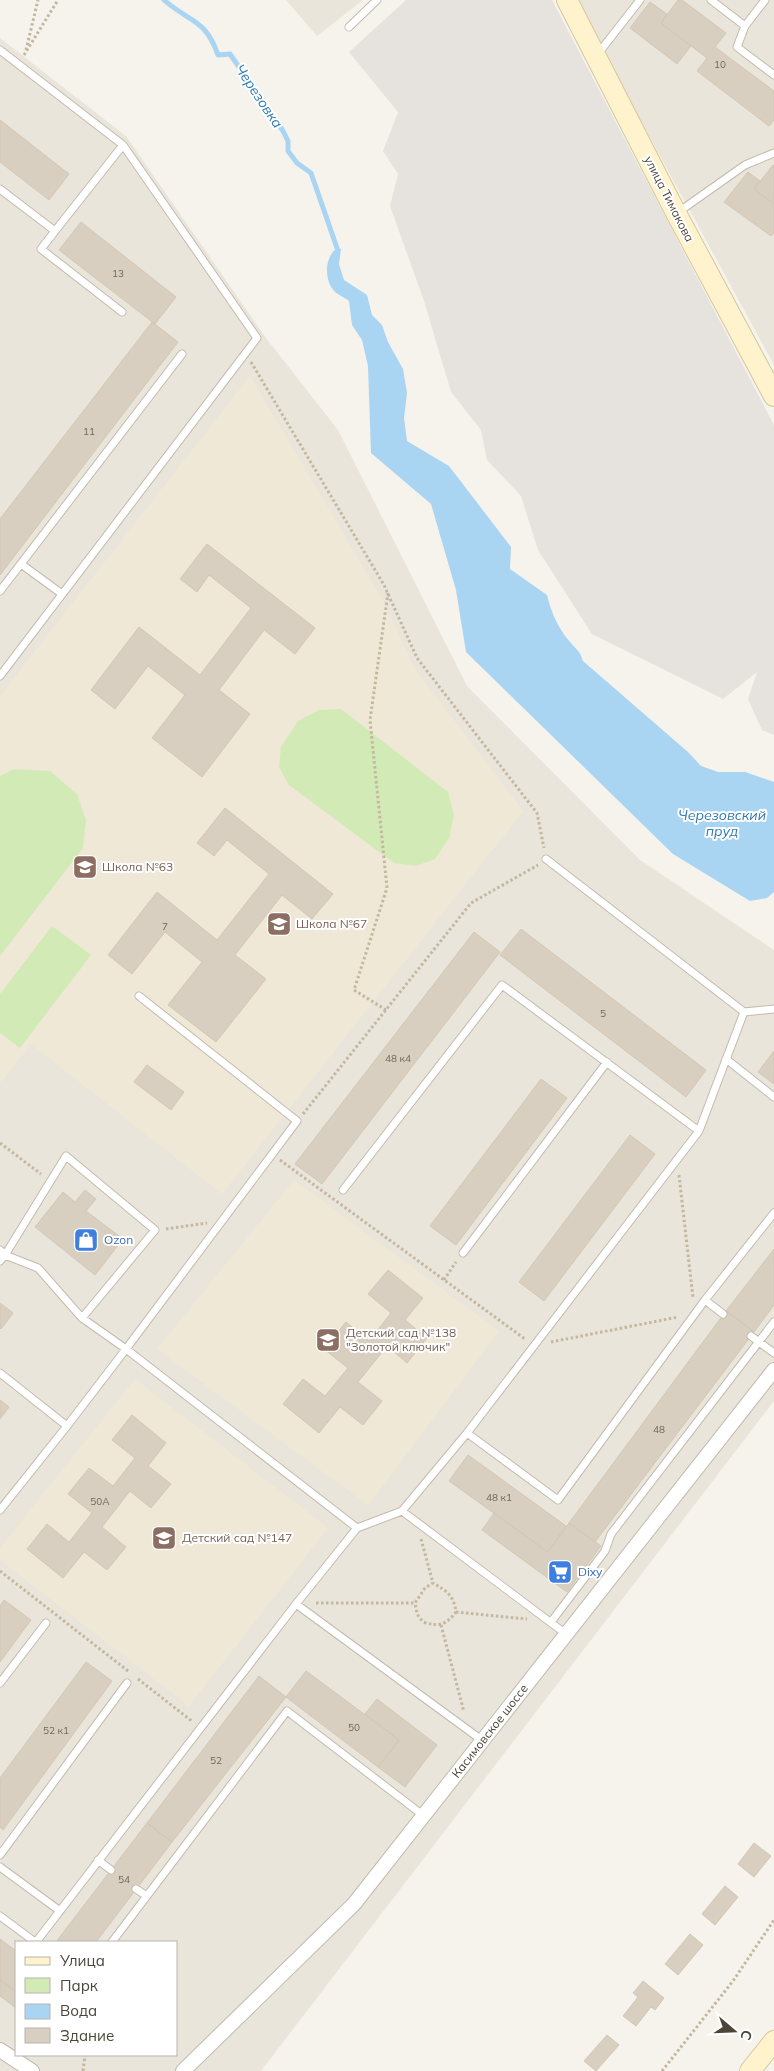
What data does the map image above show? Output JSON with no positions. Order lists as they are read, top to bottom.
{
  "streets": {
    "street": ["улица Тимакова", "Касимовское шоссе"]
  },
  "water": ["Черезовка", "Черезовский пруд"],
  "places": {
    "school or university": [
      "Школа №63",
      "Школа №67",
      "Детский сад №138 \"Золотой ключик\"",
      "Детский сад №147"
    ],
    "shop": ["Ozon"],
    "supermarket": ["Dixy"]
  },
  "house_numbers": [
    "10",
    "13",
    "11",
    "7",
    "5",
    "48 к4",
    "48",
    "48 к1",
    "50А",
    "50",
    "52 к1",
    "52",
    "54"
  ],
  "legend": [
    "Улица",
    "Парк",
    "Вода",
    "Здание"
  ],
  "north": "right"
}
